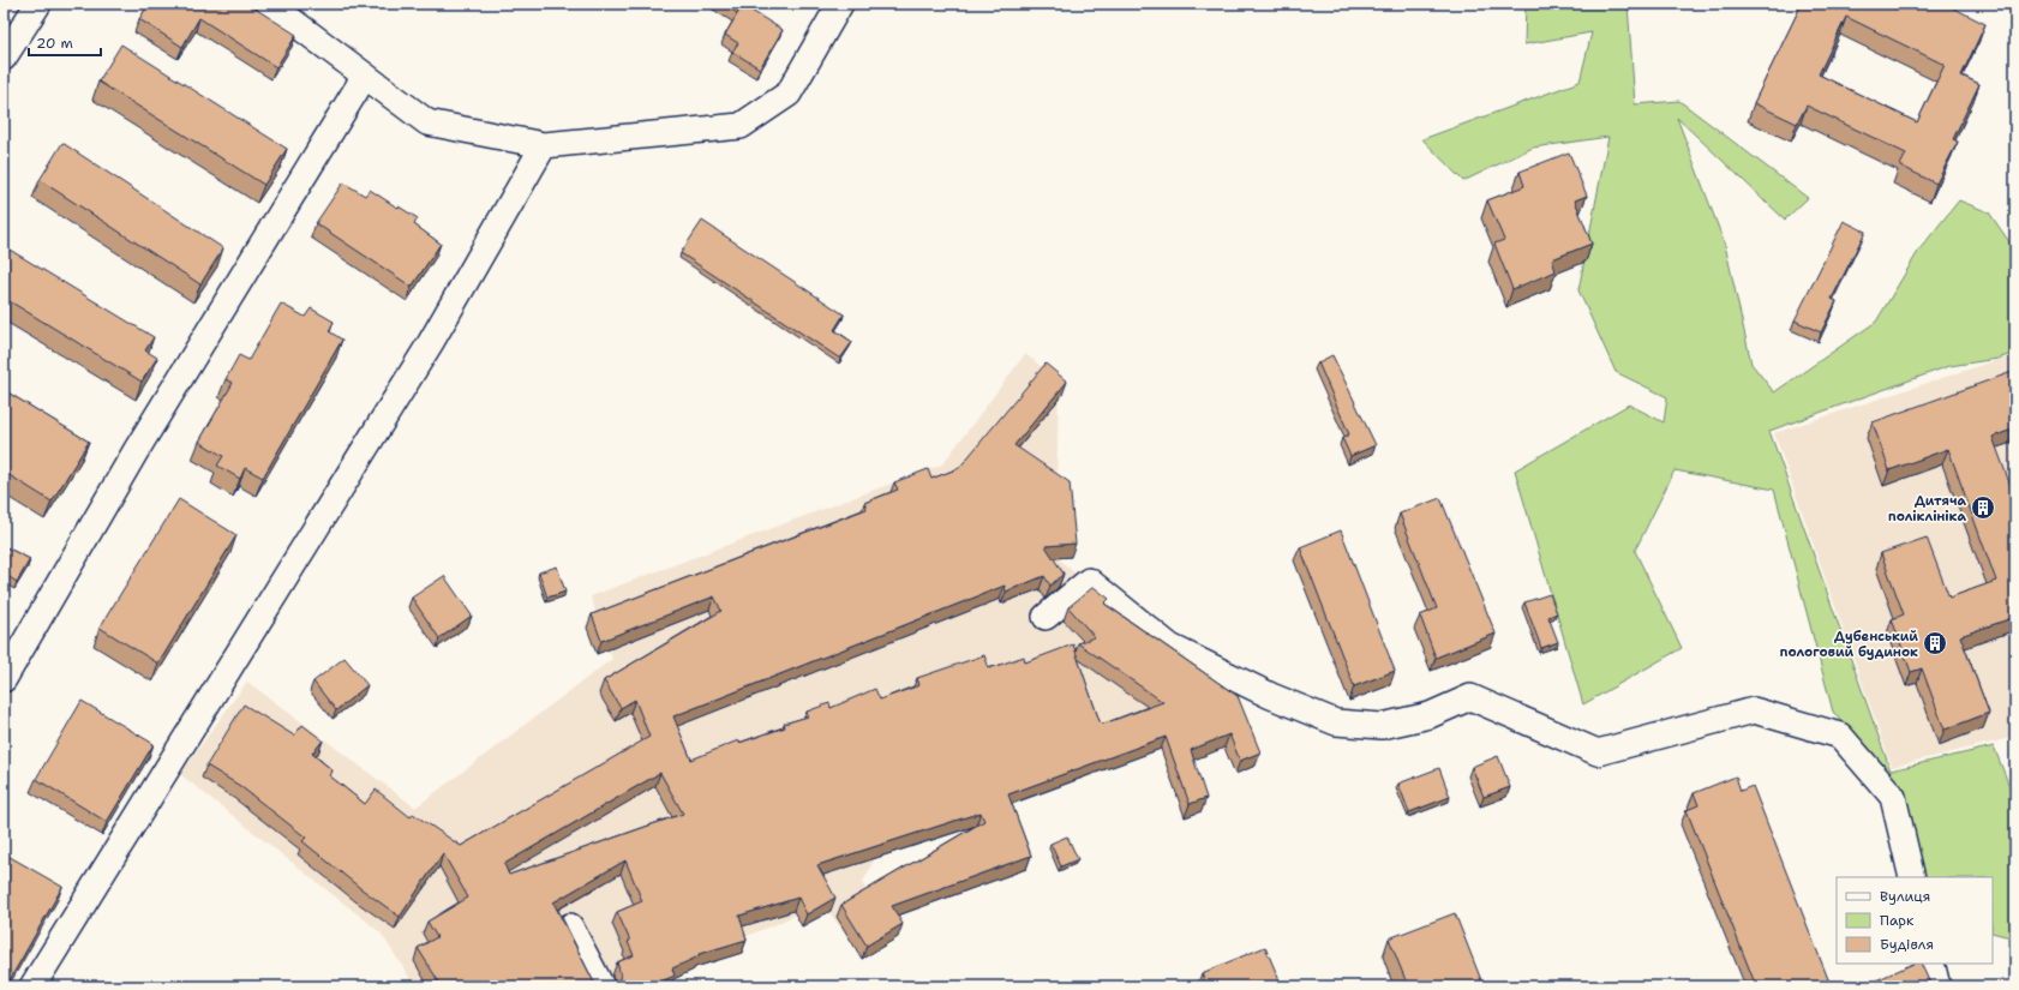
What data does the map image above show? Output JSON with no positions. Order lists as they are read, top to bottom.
{
  "places": {
    "building": ["Дитяча поліклініка", "Дубенський пологовий будинок"]
  },
  "legend": ["Вулиця", "Парк", "Будівля"],
  "scale_bar": "20 m"
}
